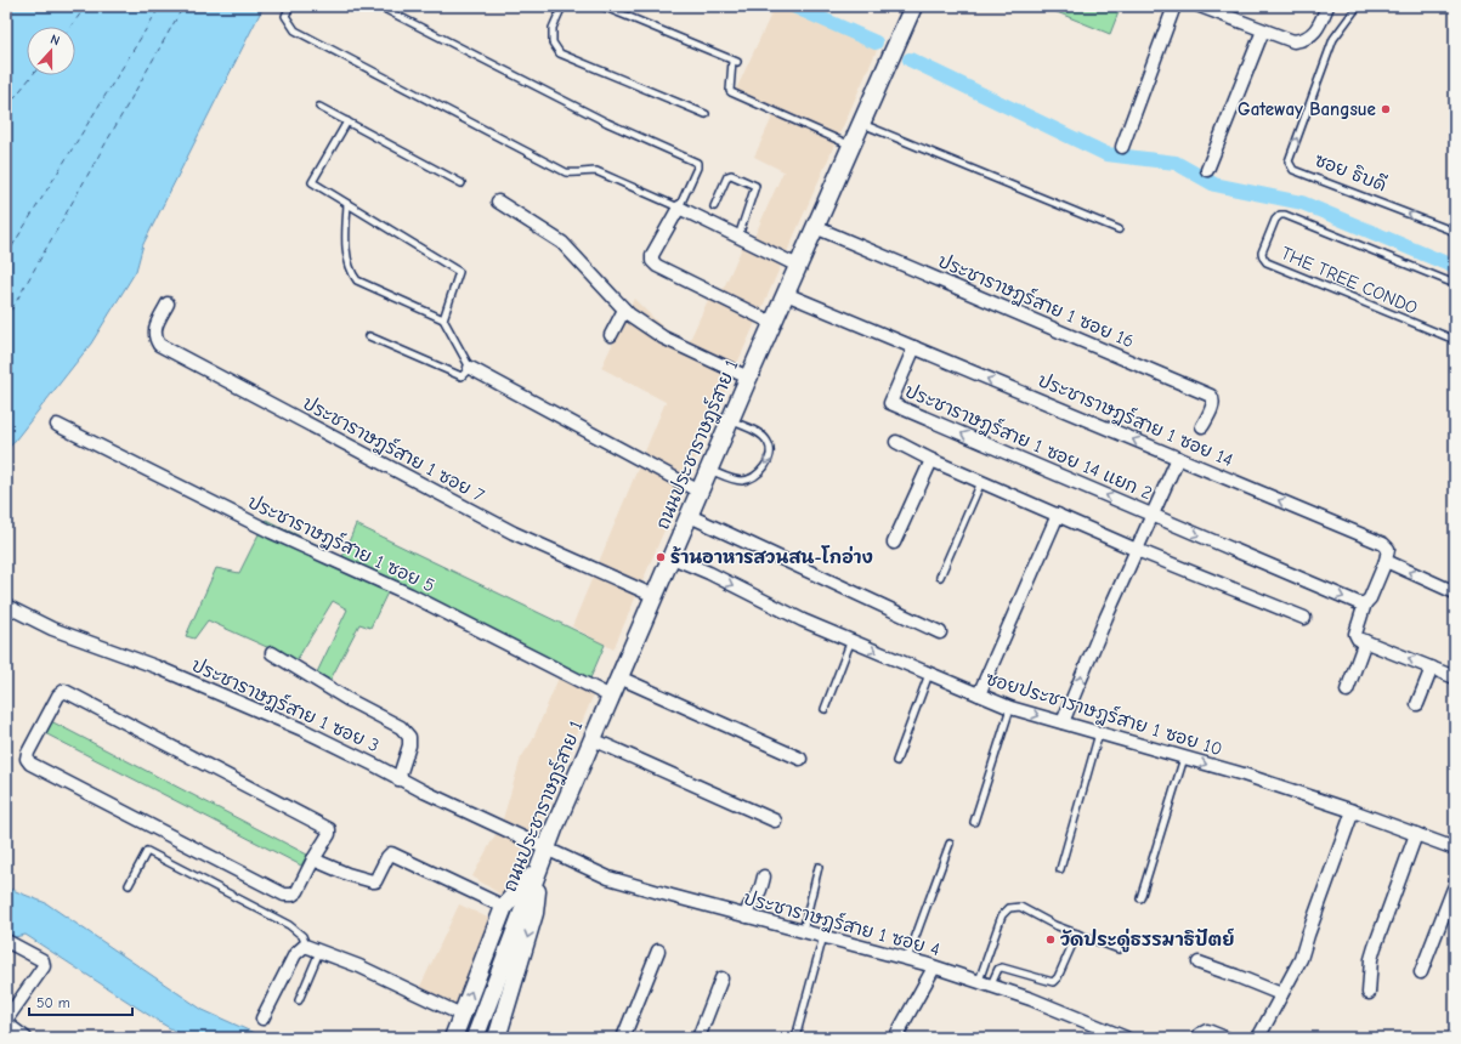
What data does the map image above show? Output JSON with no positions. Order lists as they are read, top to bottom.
{
  "streets": {
    "main road": ["ถนนประชาราษฎร์สาย 1"],
    "street": [
      "ประชาราษฎร์สาย 1 ซอย 16",
      "ประชาราษฎร์สาย 1 ซอย 14",
      "ประชาราษฎร์สาย 1 ซอย 14 แยก 2",
      "ประชาราษฎร์สาย 1 ซอย 7",
      "ประชาราษฎร์สาย 1 ซอย 5",
      "ประชาราษฎร์สาย 1 ซอย 3",
      "ซอยประชาราษฎร์สาย 1 ซอย 10",
      "ประชาราษฎร์สาย 1 ซอย 4"
    ],
    "lane": ["ซอย ธิบดี", "THE TREE CONDO"]
  },
  "crossings": [
    ["ประชาราษฎร์สาย 1 ซอย 16", "ถนนประชาราษฎร์สาย 1"],
    ["ประชาราษฎร์สาย 1 ซอย 14", "ประชาราษฎร์สาย 1 ซอย 14 แยก 2"],
    ["ประชาราษฎร์สาย 1 ซอย 14", "ถนนประชาราษฎร์สาย 1"],
    ["ถนนประชาราษฎร์สาย 1", "ประชาราษฎร์สาย 1 ซอย 7"],
    ["ถนนประชาราษฎร์สาย 1", "ประชาราษฎร์สาย 1 ซอย 5"],
    ["ถนนประชาราษฎร์สาย 1", "ประชาราษฎร์สาย 1 ซอย 3"],
    ["ถนนประชาราษฎร์สาย 1", "ซอยประชาราษฎร์สาย 1 ซอย 10"],
    ["ถนนประชาราษฎร์สาย 1", "ประชาราษฎร์สาย 1 ซอย 4"],
    ["ประชาราษฎร์สาย 1 ซอย 3", "ประชาราษฎร์สาย 1 ซอย 4"]
  ],
  "places": ["Gateway Bangsue", "ร้านอาหารสวนสน-โกอ่าง", "วัดประดู่ธรรมาธิปัตย์"],
  "scale_bar": "50 m",
  "north": "top"
}
